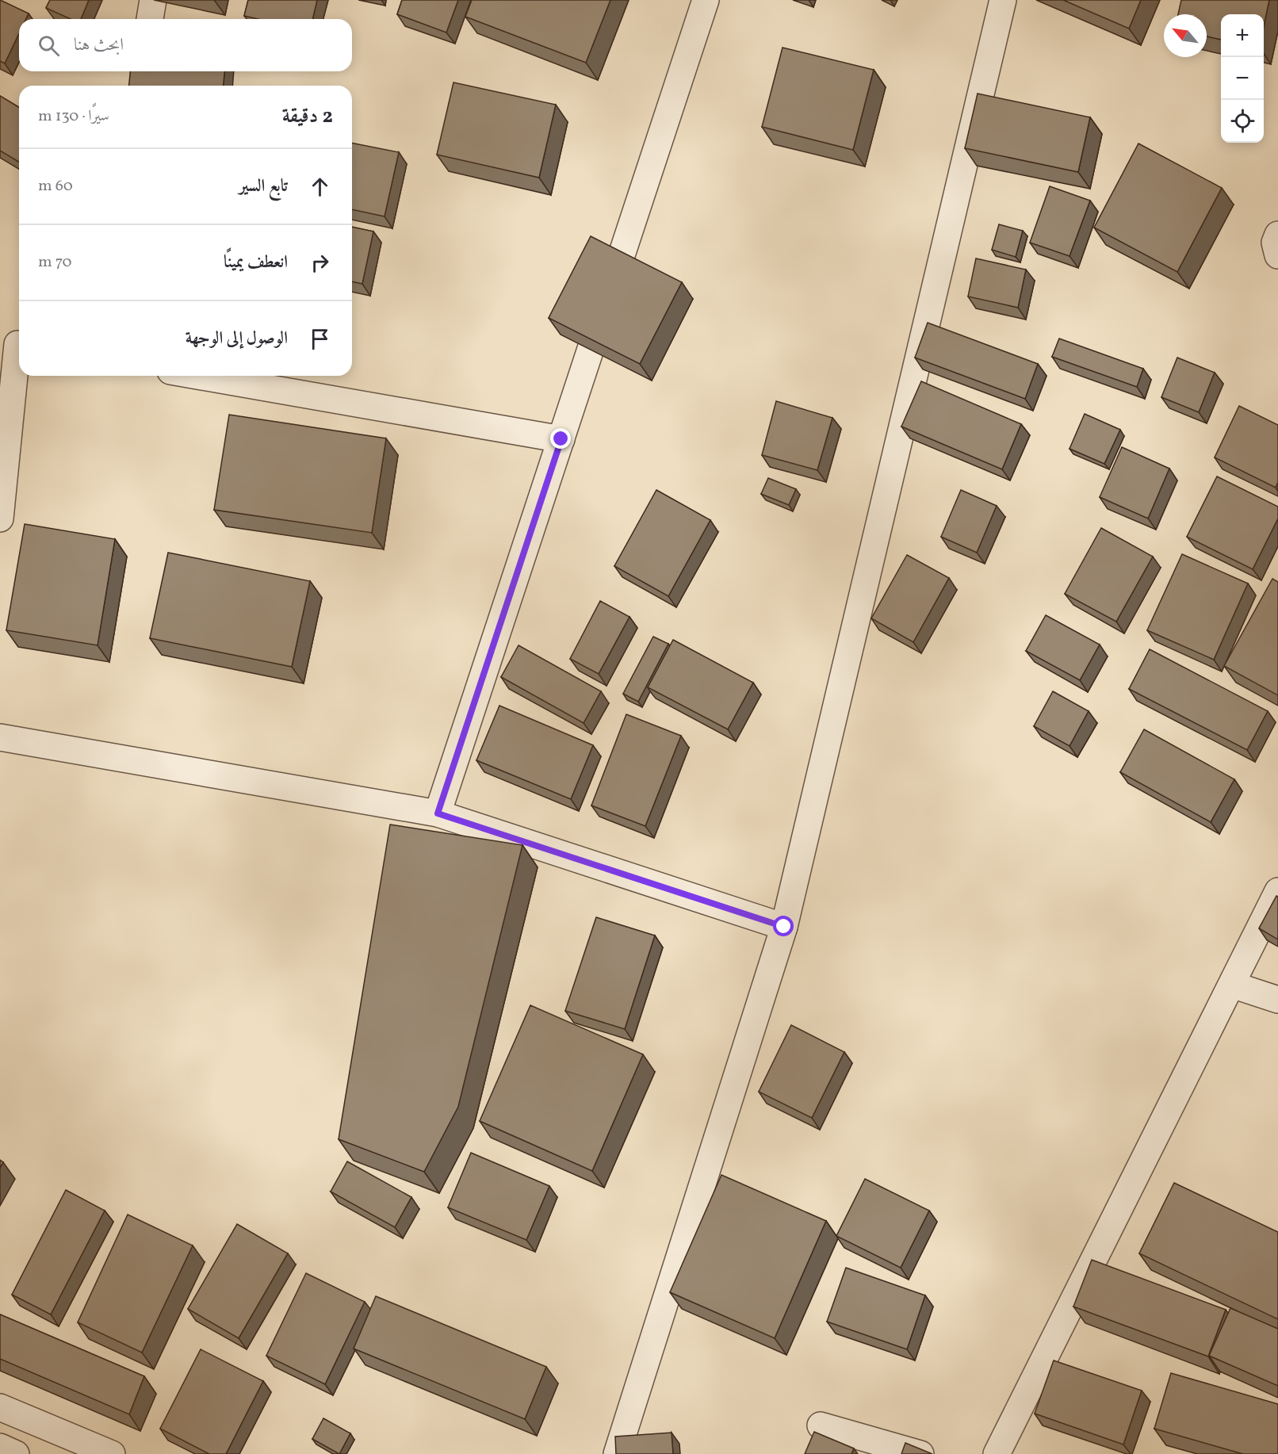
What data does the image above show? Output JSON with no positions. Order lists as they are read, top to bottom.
{
  "north": "top left",
  "page": {
    "map_buttons": ["+", "−"],
    "search": "ابحث هنا",
    "heading": ["2 دقيقة", "سيرًا · 130 m"],
    "list": [
      ["تابع السير", "60 m"],
      ["انعطف يمينًا", "70 m"],
      "الوصول إلى الوجهة"
    ]
  }
}
